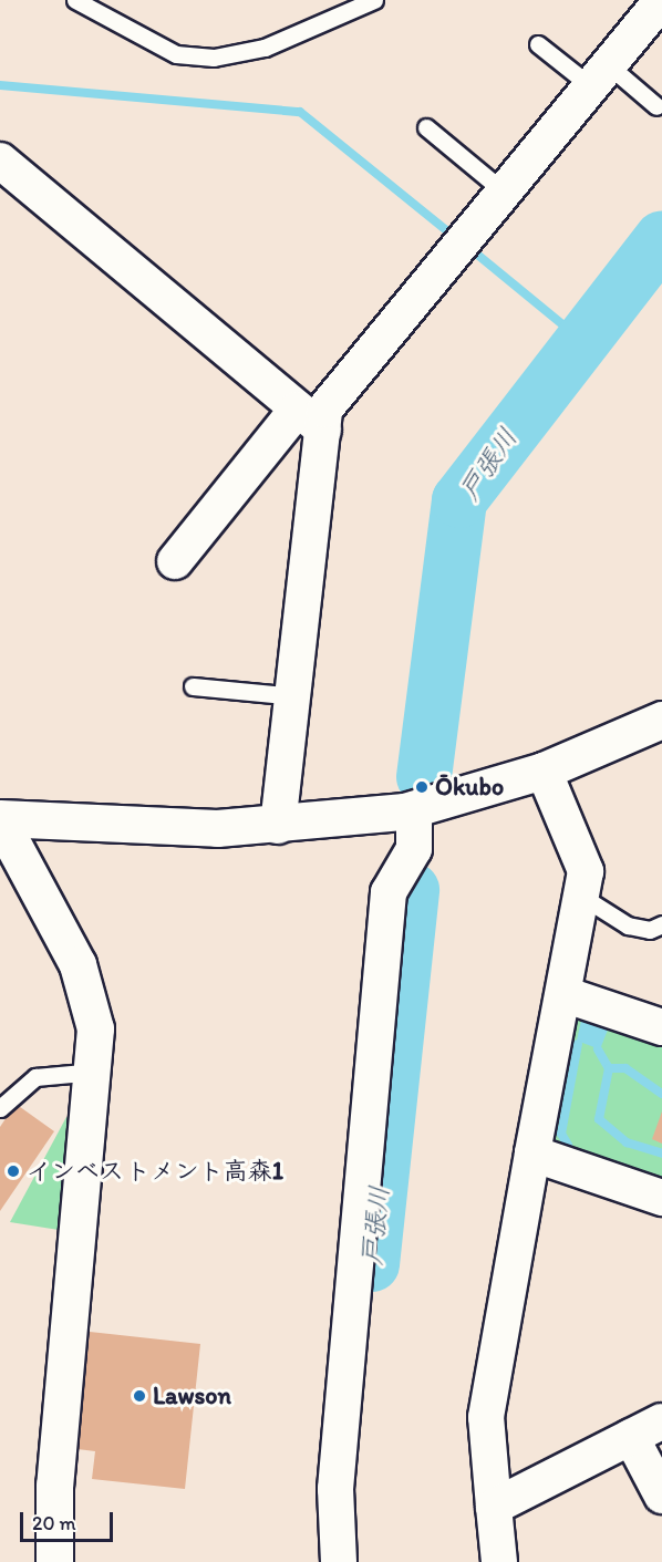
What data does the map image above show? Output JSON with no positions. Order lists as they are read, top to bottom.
{
  "water": ["戸張川"],
  "places": ["Ōkubo", "インベストメント高森1", "Lawson"],
  "scale_bar": "20 m"
}
